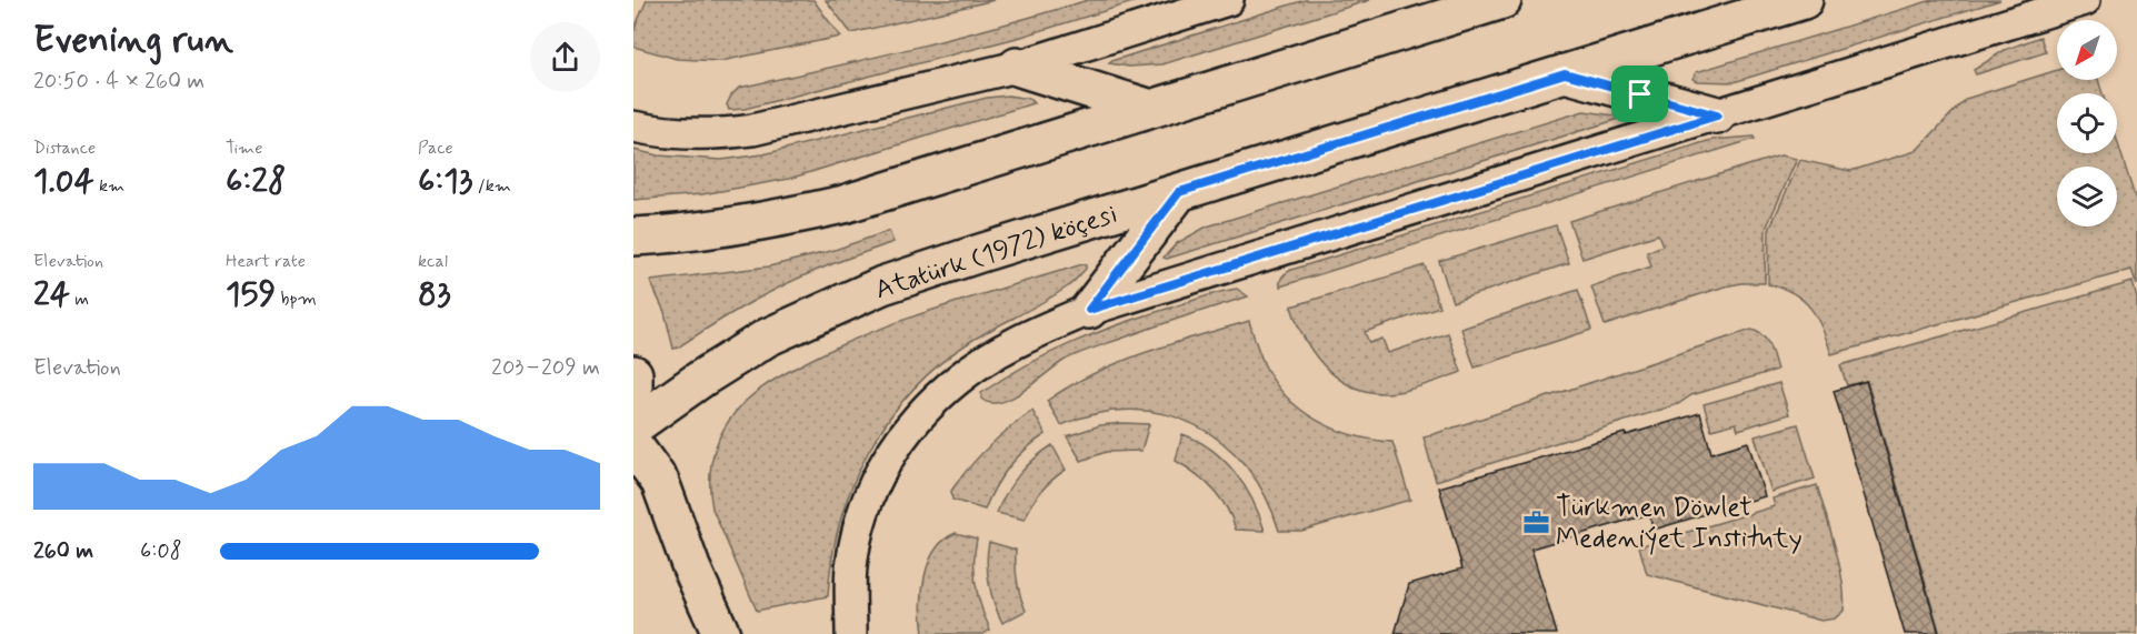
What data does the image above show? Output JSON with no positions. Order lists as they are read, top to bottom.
{
  "streets": {
    "main road": ["Atatürk (1972) köçesi"]
  },
  "places": {
    "office": ["Türkmen Döwlet Medeniýet Instituty"]
  },
  "north": "bottom left",
  "page": {
    "heading": ["Evening run", "20:50 · 4 × 260 m"],
    "stats": [
      ["Distance", "1.04 km"],
      ["Time", "6:28"],
      ["Pace", "6:13 /km"],
      ["Elevation", "24 m"],
      ["Heart rate", "159 bpm"],
      ["kcal", "83"]
    ],
    "chart": ["Elevation", "203–209 m"],
    "list": [
      {
        "name": "260 m",
        "note": "6:08"
      }
    ]
  }
}
